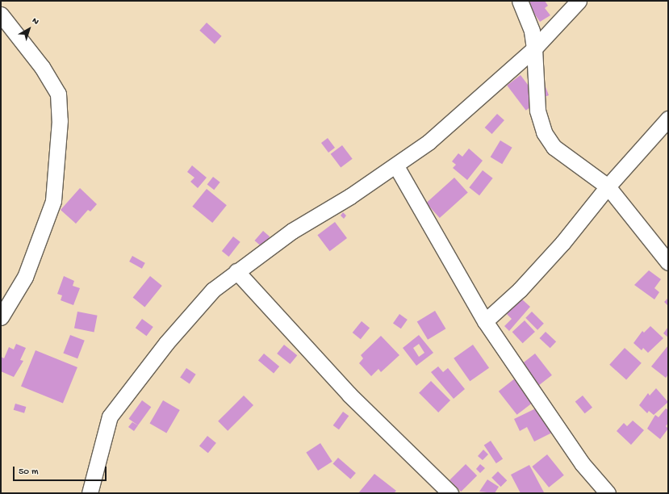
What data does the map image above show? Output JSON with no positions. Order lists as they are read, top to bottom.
{
  "scale_bar": "50 m",
  "north": "top right"
}
